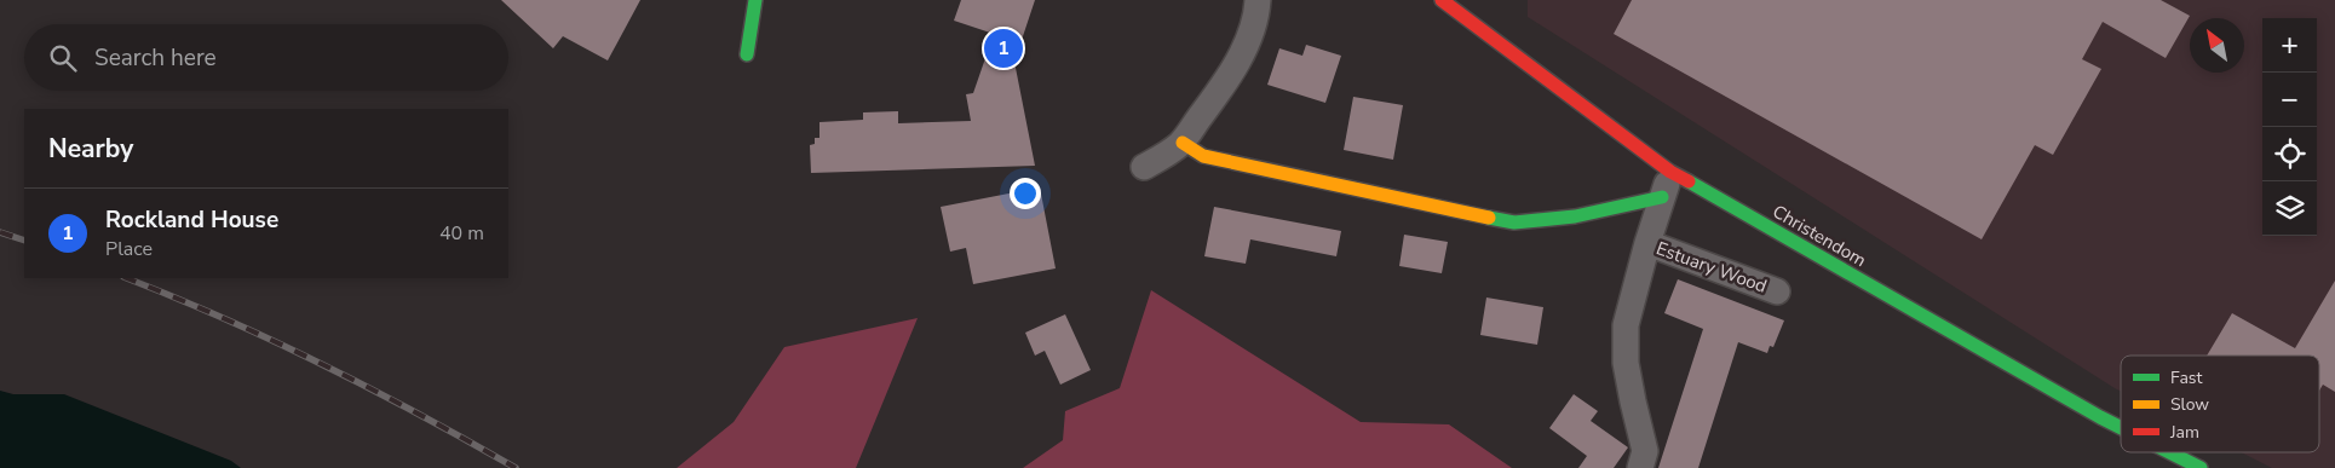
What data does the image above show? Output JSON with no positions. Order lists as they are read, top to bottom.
{
  "streets": {
    "street": ["Christendom", "Estuary Wood"]
  },
  "crossings": [
    ["Christendom", "Estuary Wood"]
  ],
  "legend": ["Fast", "Slow", "Jam"],
  "north": "top left",
  "page": {
    "map_buttons": ["+", "−"],
    "search": "Search here",
    "pins": "1",
    "heading": "Nearby",
    "list": [
      {
        "mark": "1",
        "name": "Rockland House",
        "note": "Place",
        "value": "40 m"
      }
    ]
  }
}
